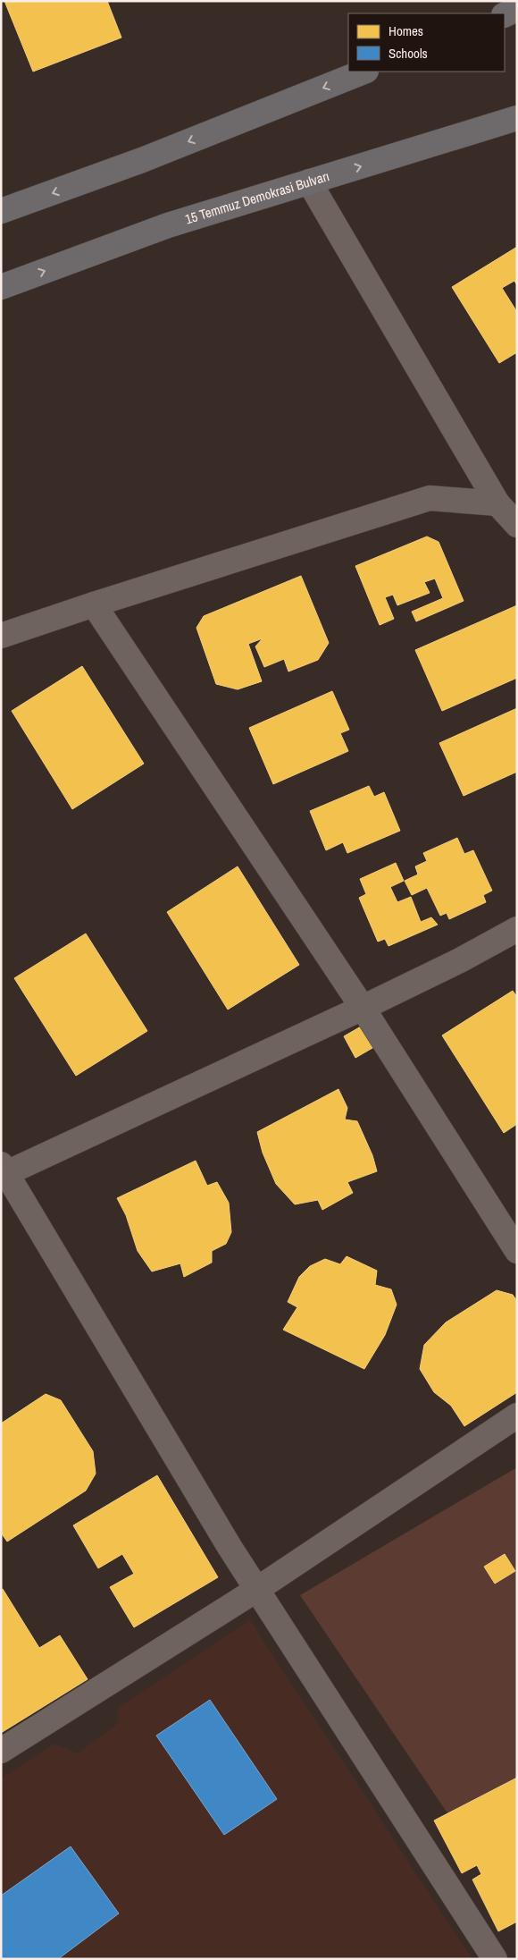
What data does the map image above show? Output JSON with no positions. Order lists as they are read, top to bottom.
{
  "streets": {
    "highway": ["15 Temmuz Demokrasi Bulvarı"]
  },
  "legend": ["Homes", "Schools"]
}
